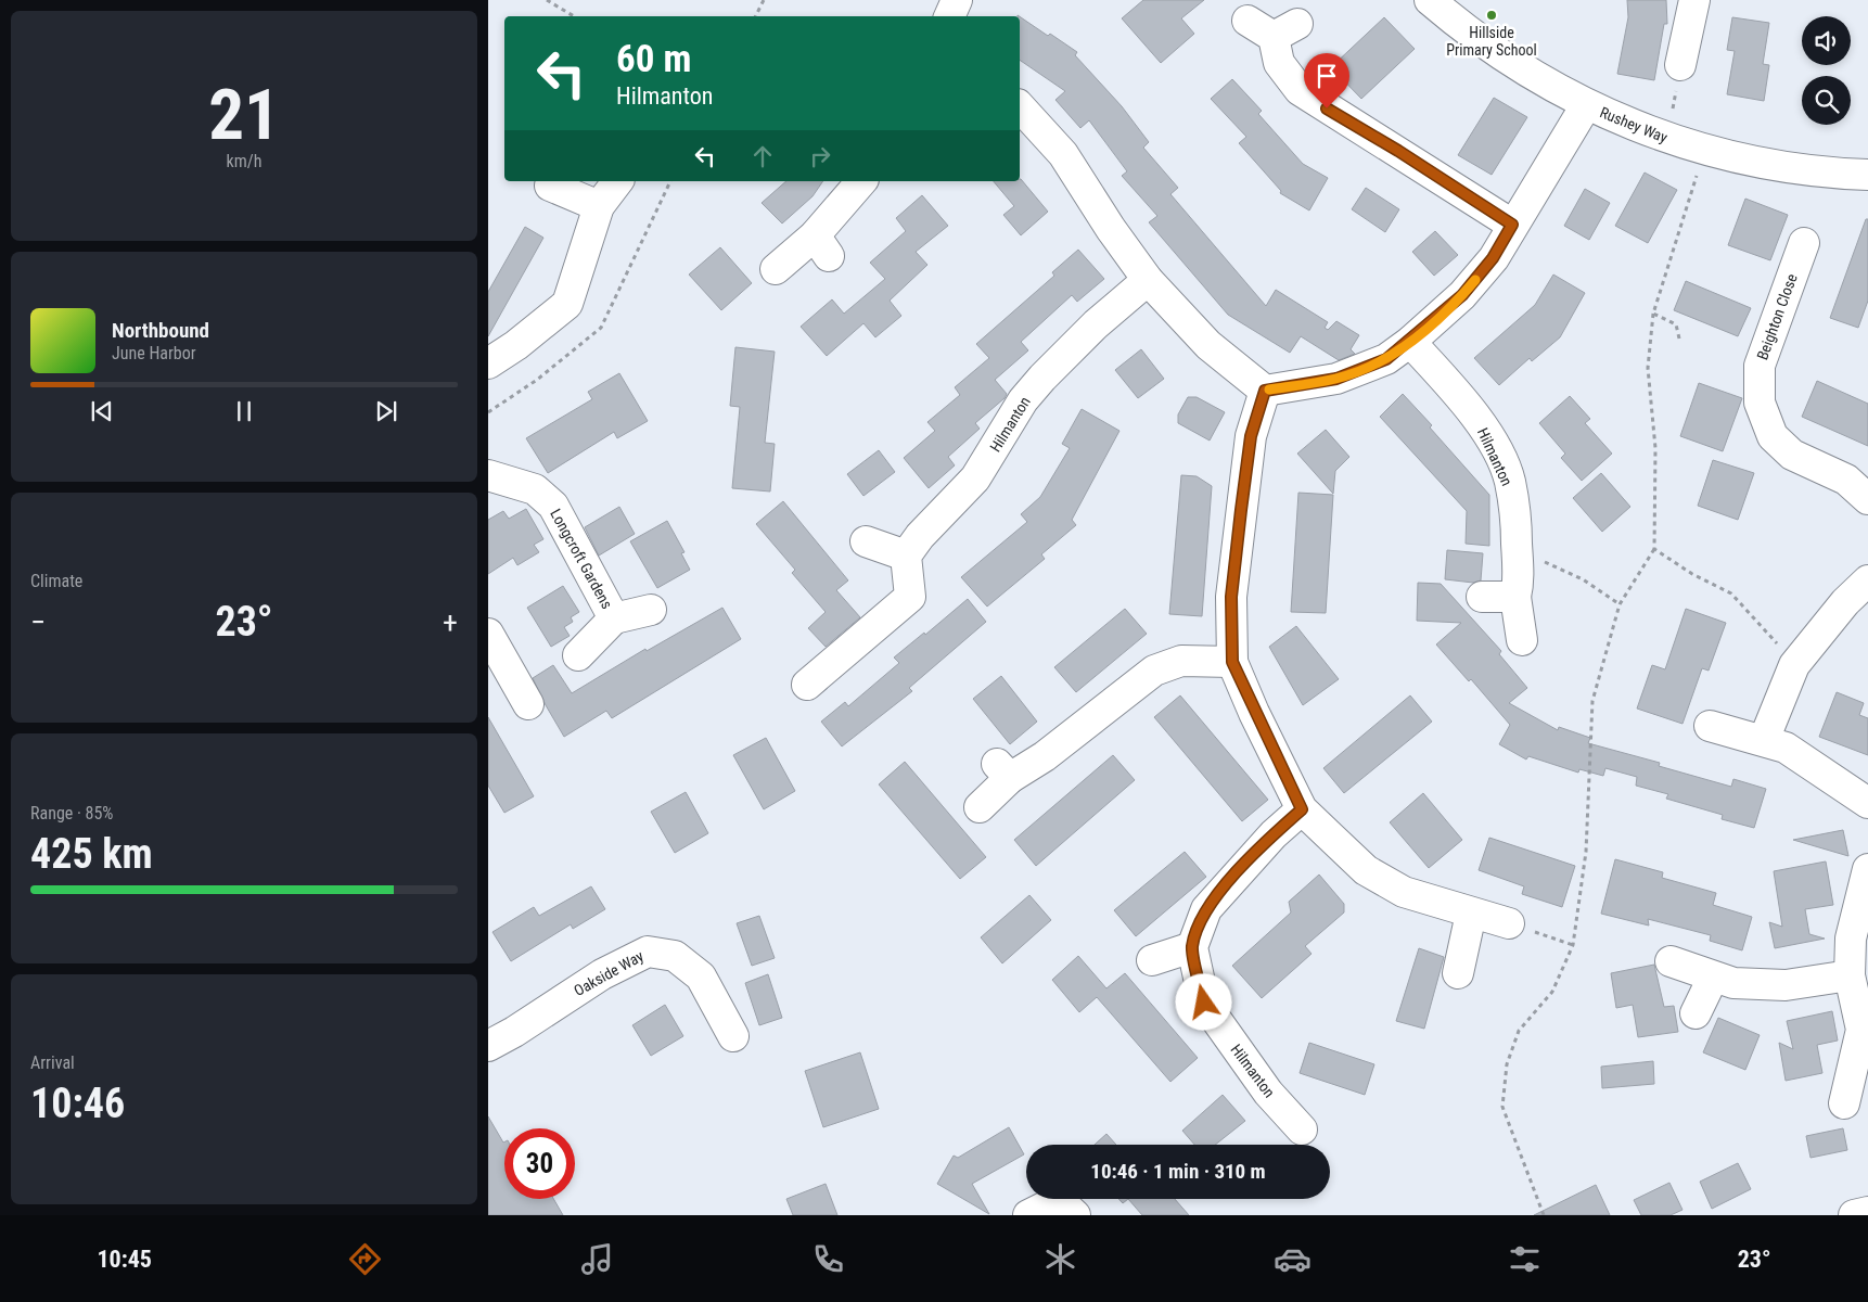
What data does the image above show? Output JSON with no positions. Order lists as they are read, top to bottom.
{
  "streets": {
    "street": [
      "Rushey Way",
      "Beighton Close",
      "Hilmanton",
      "Longcroft Gardens",
      "Oakside Way"
    ]
  },
  "places": ["Hillside Primary School"],
  "page": {
    "tile": [
      ["21", "km/h"],
      "Climate",
      ["Range · 85%", "425 km"],
      ["Arrival", "10:46"]
    ],
    "turn": ["60 m", "Hilmanton"],
    "song": ["Northbound", "June Harbor"],
    "heat": ["−", "23°", "+"],
    "limit": "30",
    "trip": "10:46 · 1 min · 310 m",
    "tabs": ["10:45", "23°"]
  }
}
